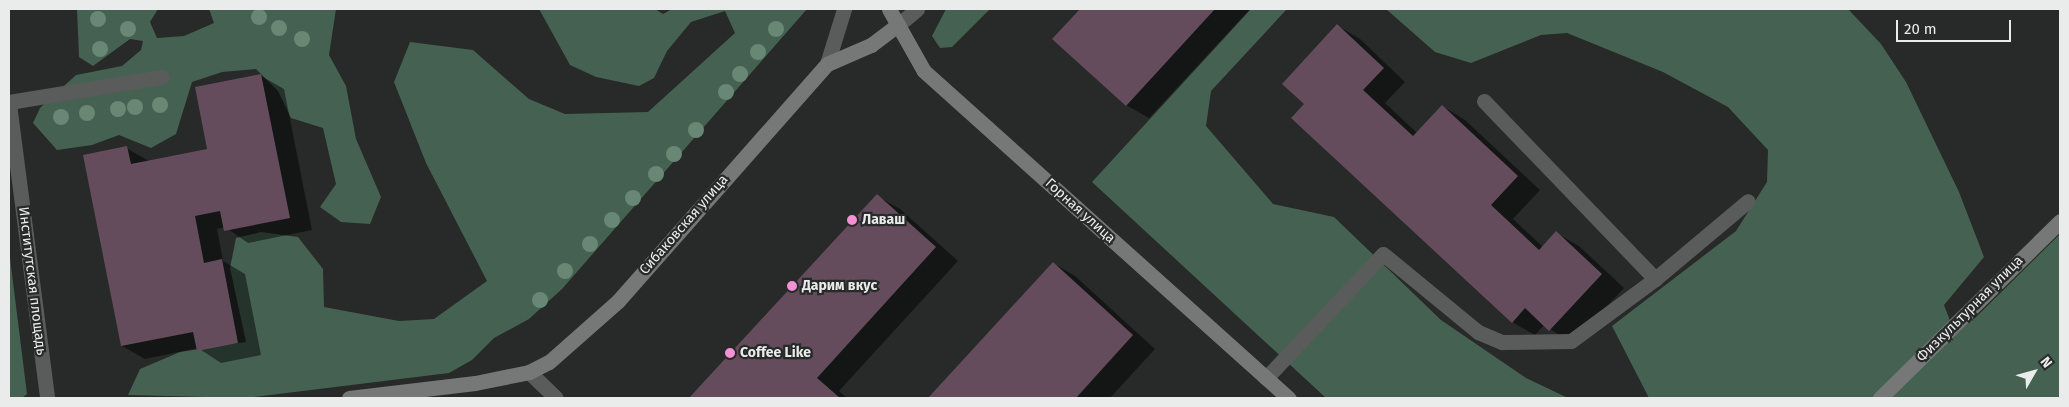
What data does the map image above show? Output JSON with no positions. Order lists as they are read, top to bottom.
{
  "streets": {
    "street": [
      "Горная улица",
      "Сибаковская улица",
      "Институтская площадь",
      "Физкультурная улица"
    ]
  },
  "crossings": [
    ["Горная улица", "Сибаковская улица"]
  ],
  "places": ["Лаваш", "Дарим вкус", "Coffee Like"],
  "scale_bar": "20 m",
  "north": "top right"
}
